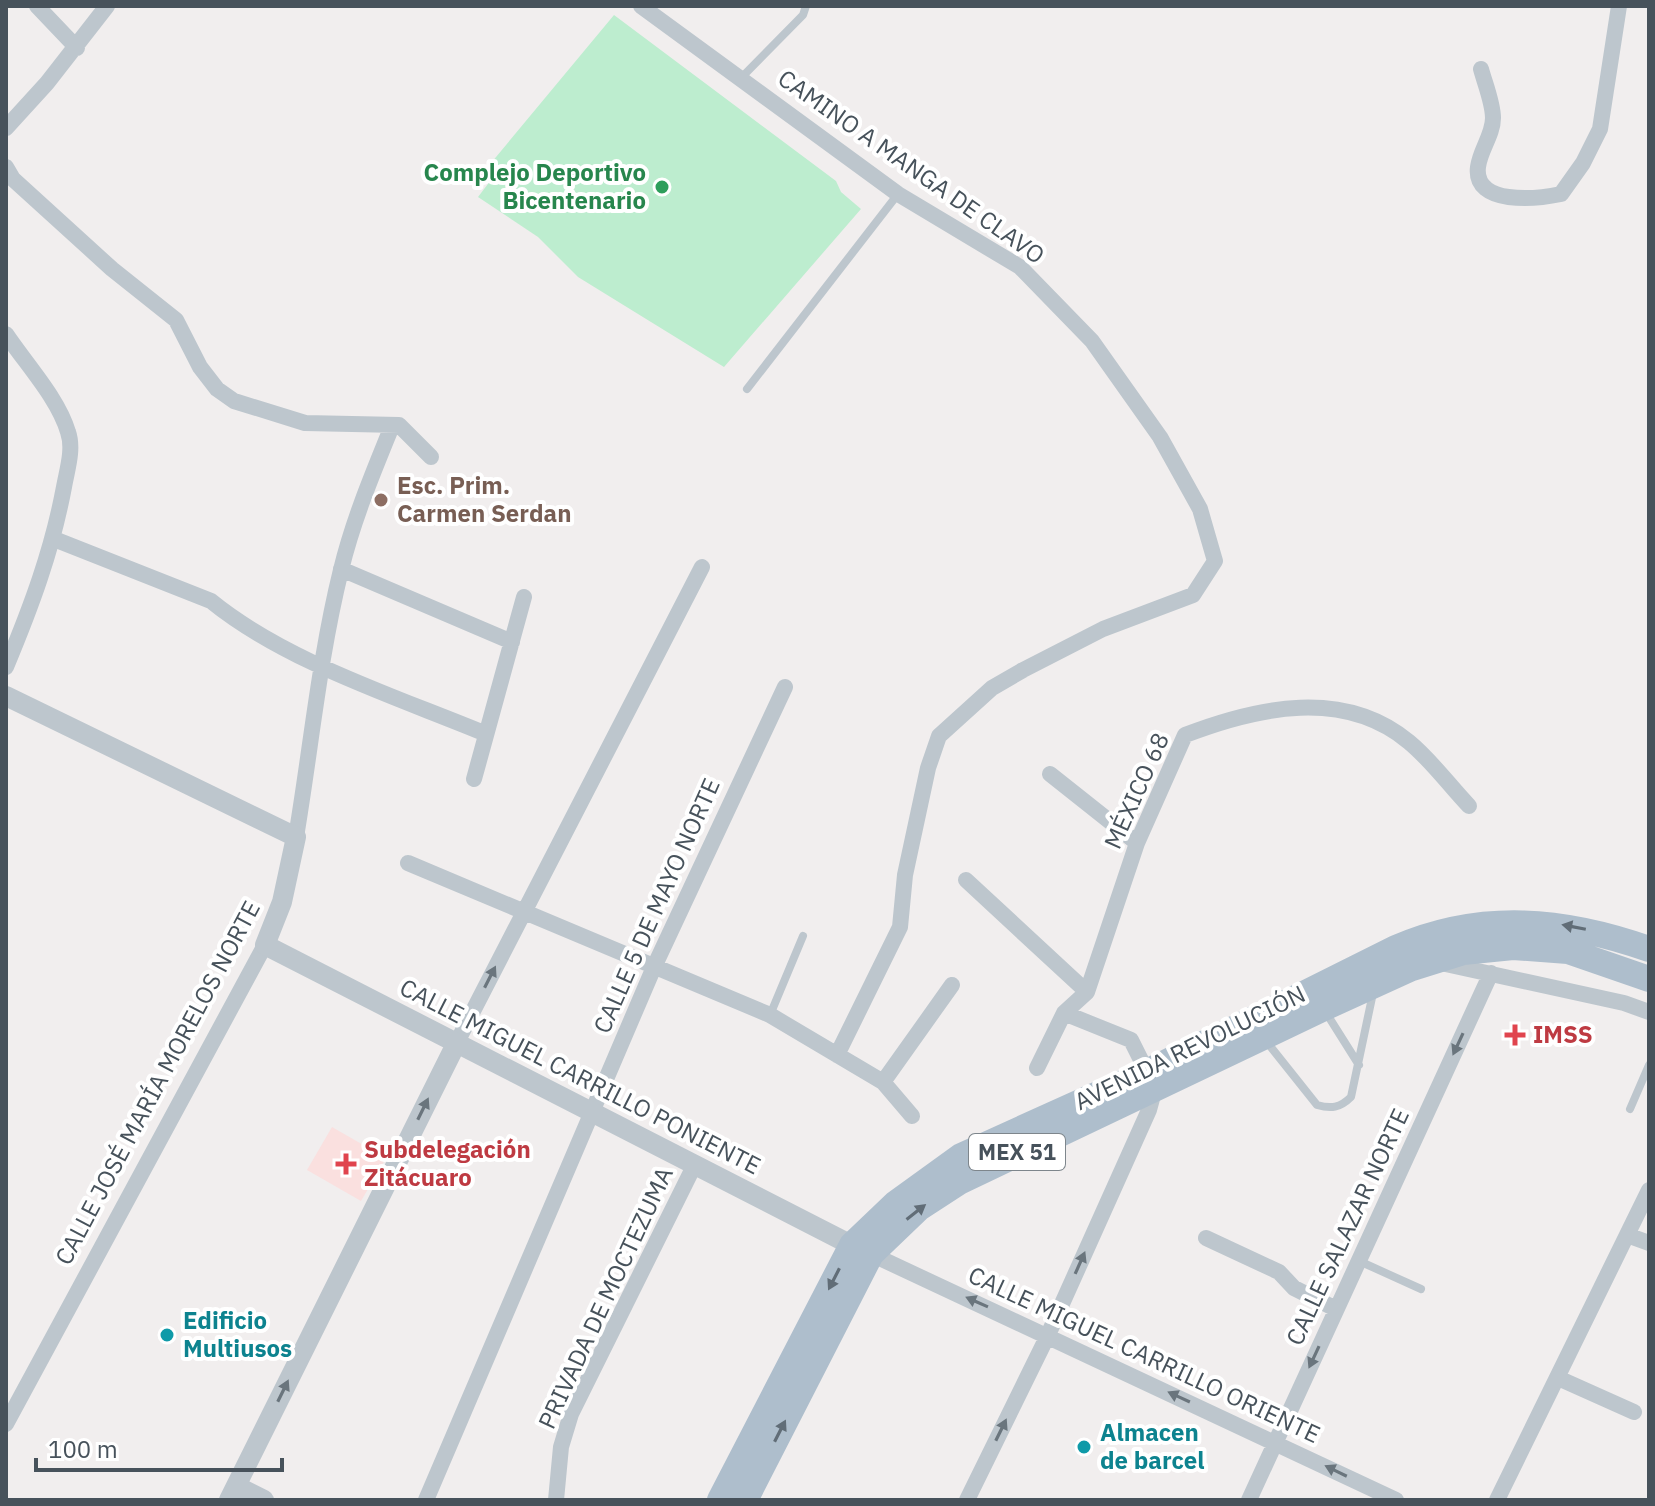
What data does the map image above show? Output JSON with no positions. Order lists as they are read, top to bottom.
{
  "streets": {
    "main road": ["AVENIDA REVOLUCIÓN", "MEX 51"],
    "street": [
      "CAMINO A MANGA DE CLAVO",
      "MÉXICO 68",
      "CALLE 5 DE MAYO NORTE",
      "CALLE MIGUEL CARRILLO PONIENTE",
      "CALLE JOSÉ MARÍA MORELOS NORTE",
      "CALLE SALAZAR NORTE",
      "PRIVADA DE MOCTEZUMA",
      "CALLE MIGUEL CARRILLO ORIENTE"
    ]
  },
  "crossings": [
    ["CALLE 5 DE MAYO NORTE", "CALLE MIGUEL CARRILLO PONIENTE"],
    ["AVENIDA REVOLUCIÓN", "CALLE MIGUEL CARRILLO PONIENTE"],
    ["AVENIDA REVOLUCIÓN", "CALLE MIGUEL CARRILLO ORIENTE"],
    ["CALLE MIGUEL CARRILLO PONIENTE", "CALLE JOSÉ MARÍA MORELOS NORTE"],
    ["CALLE MIGUEL CARRILLO PONIENTE", "PRIVADA DE MOCTEZUMA"],
    ["CALLE MIGUEL CARRILLO PONIENTE", "CALLE MIGUEL CARRILLO ORIENTE"],
    ["CALLE SALAZAR NORTE", "CALLE MIGUEL CARRILLO ORIENTE"]
  ],
  "one_way": ["CALLE SALAZAR NORTE", "CALLE MIGUEL CARRILLO ORIENTE"],
  "places": {
    "other": [
      "Complejo Deportivo Bicentenario",
      "Esc. Prim. Carmen Serdan",
      "Edificio Multiusos",
      "Almacen de barcel"
    ],
    "health": ["IMSS", "Subdelegación Zitácuaro"]
  },
  "scale_bar": "100 m"
}
